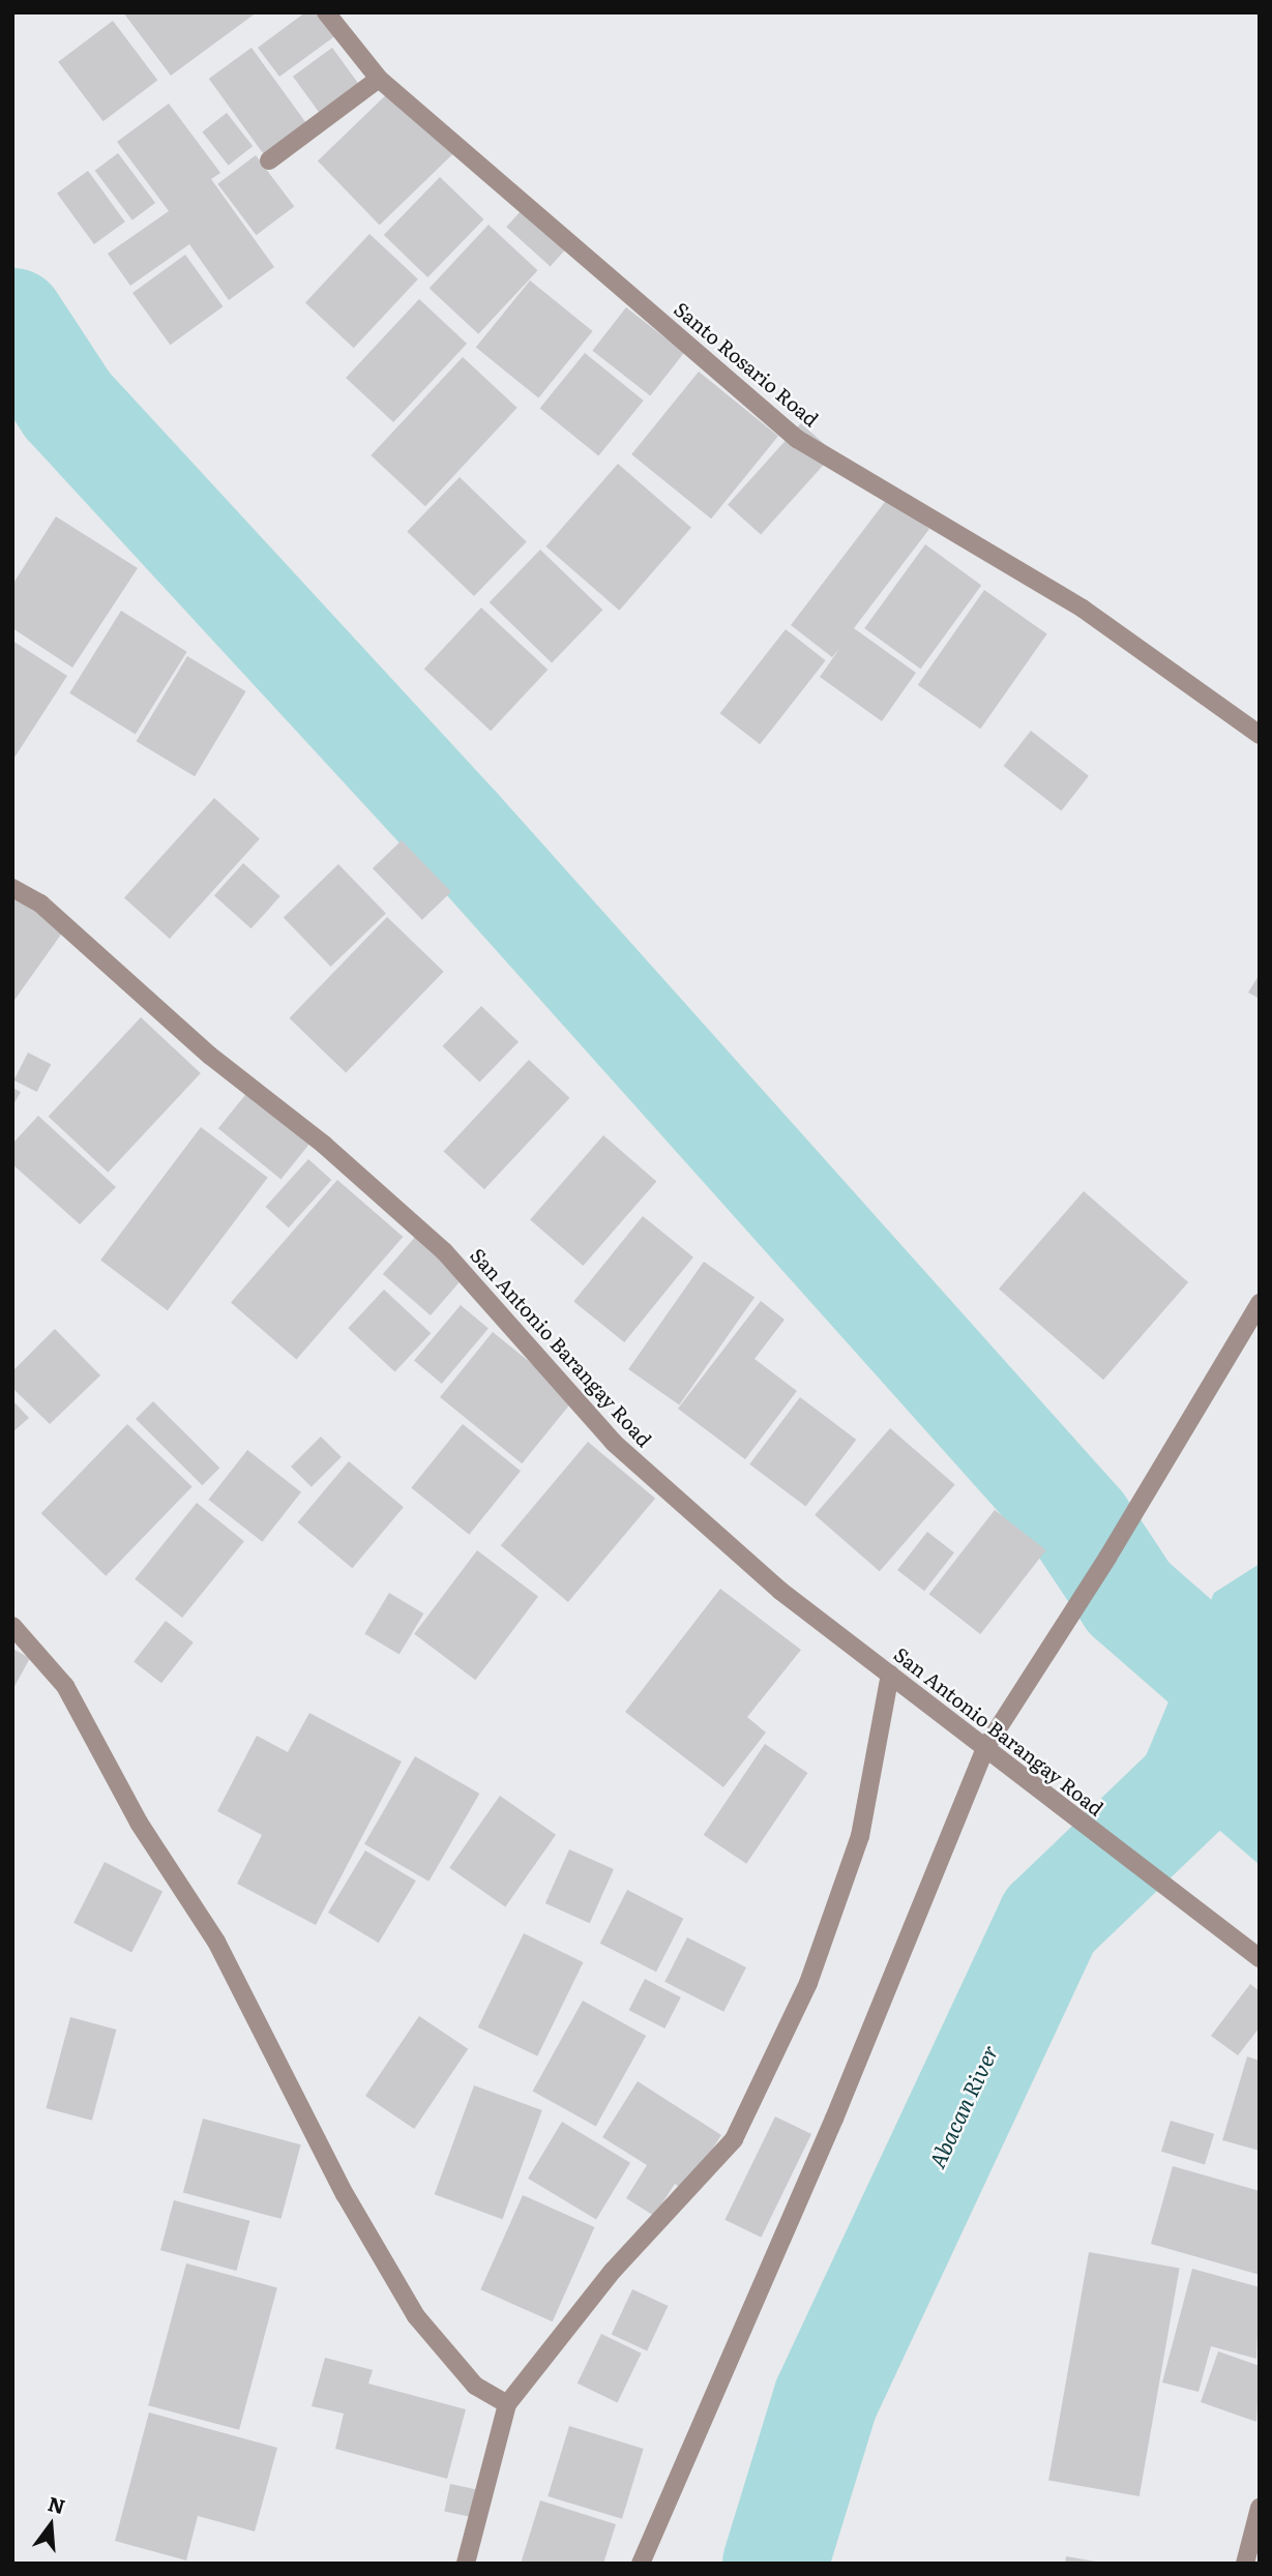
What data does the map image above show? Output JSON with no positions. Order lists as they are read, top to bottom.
{
  "streets": {
    "street": ["Santo Rosario Road", "San Antonio Barangay Road"]
  },
  "water": ["Abacan River"],
  "north": "top"
}
